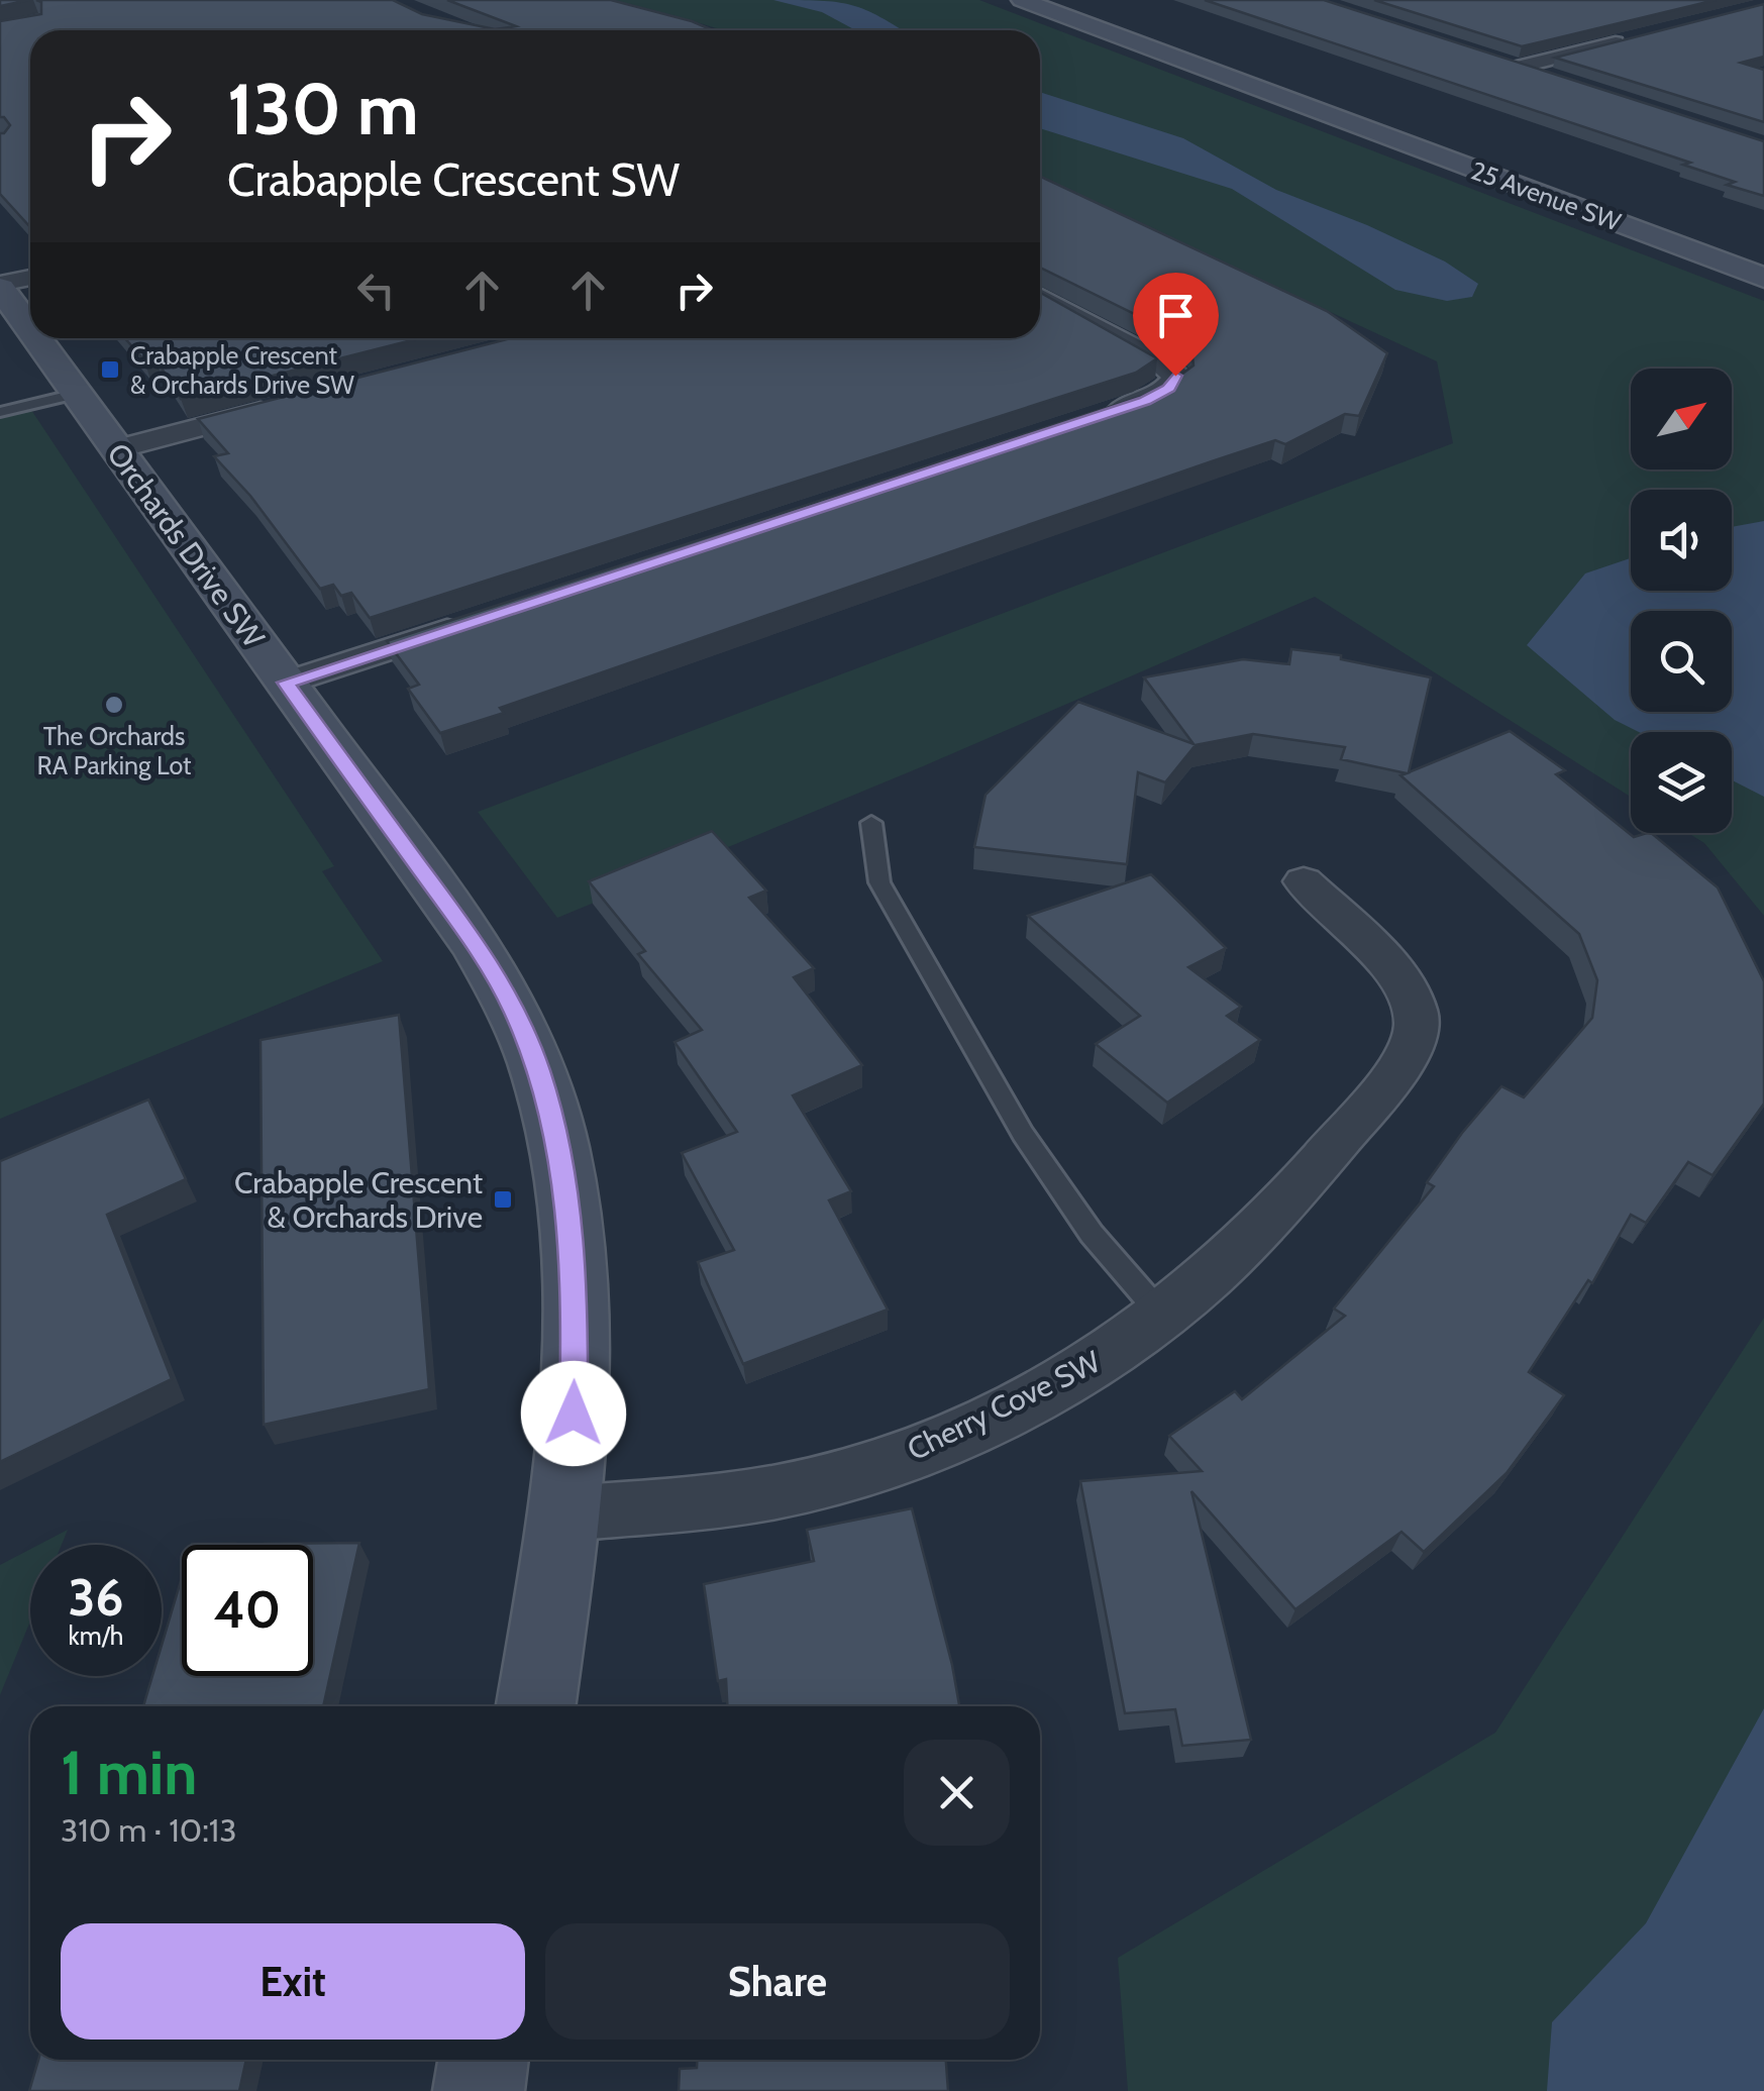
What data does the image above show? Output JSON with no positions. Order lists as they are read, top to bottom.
{
  "streets": {
    "main road": ["25 Avenue SW", "Orchards Drive SW"],
    "street": ["Cherry Cove SW"]
  },
  "crossings": [
    ["Orchards Drive SW", "Cherry Cove SW"]
  ],
  "places": {
    "transit": ["Crabapple Crescent & Orchards Drive SW", "Crabapple Crescent & Orchards Drive"],
    "other": ["The Orchards RA Parking Lot"]
  },
  "north": "top right",
  "page": {
    "turn": ["130 m", "Crabapple Crescent SW"],
    "speed": "36 km/h",
    "limit": "40",
    "heading": ["1 min", "310 m · 10:13"],
    "buttons": ["Exit", "Share"]
  }
}
